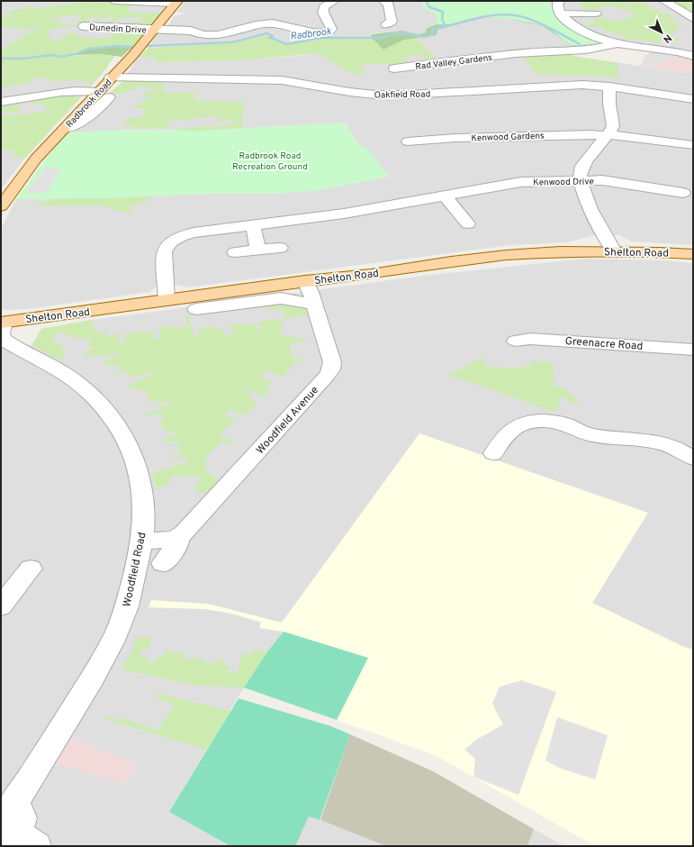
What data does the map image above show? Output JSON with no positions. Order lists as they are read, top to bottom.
{
  "streets": {
    "main road": ["Radbrook Road", "Shelton Road"],
    "street": [
      "Dunedin Drive",
      "Rad Valley Gardens",
      "Oakfield Road",
      "Kenwood Gardens",
      "Kenwood Drive",
      "Greenacre Road",
      "Woodfield Avenue",
      "Woodfield Road"
    ]
  },
  "crossings": [
    ["Dunedin Drive", "Radbrook Road"],
    ["Oakfield Road", "Radbrook Road"],
    ["Kenwood Drive", "Shelton Road"],
    ["Shelton Road", "Woodfield Avenue"],
    ["Shelton Road", "Woodfield Road"]
  ],
  "water": ["Radbrook"],
  "parks": ["Radbrook Road Recreation Ground"],
  "north": "bottom right"
}
